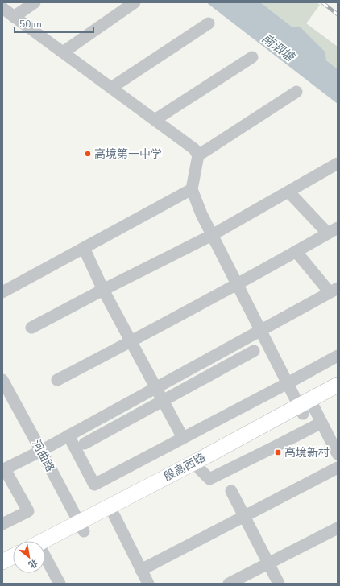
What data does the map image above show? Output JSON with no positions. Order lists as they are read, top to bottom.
{
  "streets": {
    "main road": ["殷高西路"],
    "street": ["河曲路"]
  },
  "crossings": [
    ["河曲路", "殷高西路"]
  ],
  "water": ["南泗塘"],
  "places": {
    "other": ["高境第一中学"],
    "transit": ["高境新村"]
  },
  "scale_bar": "50 m",
  "north": "bottom right"
}
